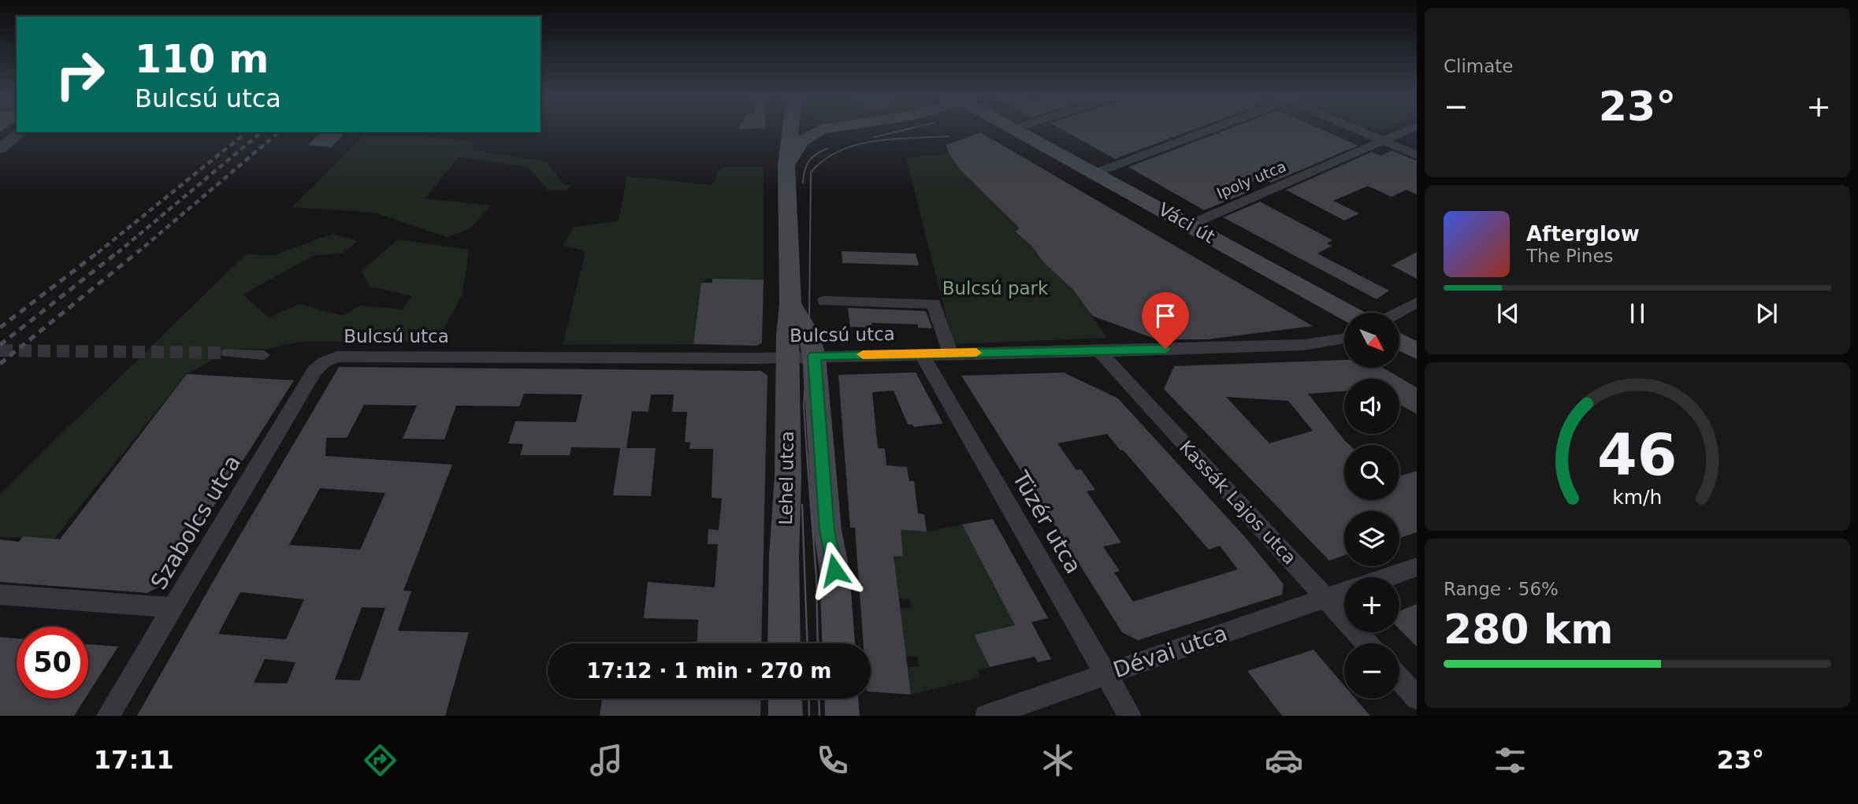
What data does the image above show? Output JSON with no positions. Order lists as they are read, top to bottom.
{
  "streets": {
    "main road": ["Váci út", "Lehel utca"],
    "street": [
      "Ipoly utca",
      "Bulcsú utca",
      "Kassák Lajos utca",
      "Szabolcs utca",
      "Tüzér utca",
      "Dévai utca"
    ]
  },
  "crossings": [
    ["Ipoly utca", "Váci út"],
    ["Bulcsú utca", "Lehel utca"],
    ["Bulcsú utca", "Kassák Lajos utca"],
    ["Bulcsú utca", "Szabolcs utca"],
    ["Bulcsú utca", "Tüzér utca"],
    ["Kassák Lajos utca", "Dévai utca"],
    ["Tüzér utca", "Dévai utca"]
  ],
  "parks": ["Bulcsú park"],
  "north": "bottom right",
  "page": {
    "tile": [
      "Climate",
      ["Range · 56%", "280 km"]
    ],
    "turn": ["110 m", "Bulcsú utca"],
    "heat": ["−", "23°", "+"],
    "song": ["Afterglow", "The Pines"],
    "map_buttons": ["+", "−"],
    "limit": "50",
    "trip": "17:12 · 1 min · 270 m",
    "tabs": ["17:11", "23°"],
    "gauge": ["46", "km/h"]
  }
}
